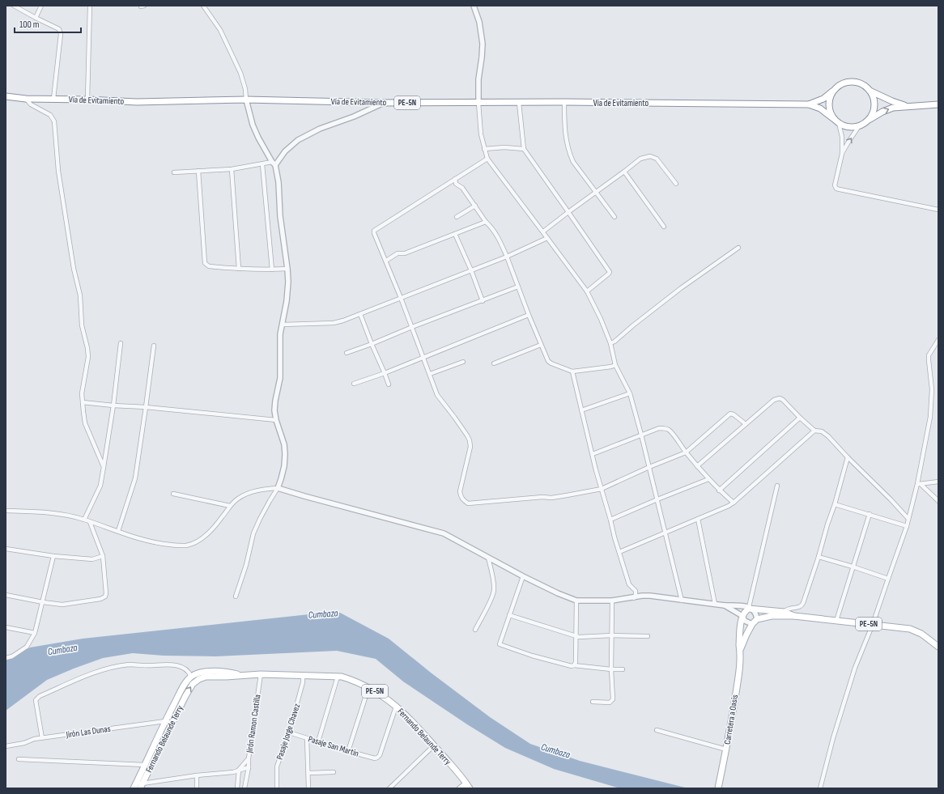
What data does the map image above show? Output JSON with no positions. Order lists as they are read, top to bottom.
{
  "streets": {
    "main road": [
      "Vía de Evitamiento",
      "PE-5N",
      "Carretera a Oasis",
      "Fernando Belaunde Terry"
    ],
    "street": [
      "Jirón Ramon Castilla",
      "Jirón Las Dunas",
      "Pasaje Jorge Chavez",
      "Pasaje San Martin"
    ]
  },
  "crossings": [
    ["PE-5N", "Carretera a Oasis"],
    ["Jirón Ramon Castilla", "Fernando Belaunde Terry"],
    ["Jirón Las Dunas", "Fernando Belaunde Terry"],
    ["Pasaje Jorge Chavez", "Fernando Belaunde Terry"],
    ["Pasaje Jorge Chavez", "Pasaje San Martin"],
    ["Fernando Belaunde Terry", "Pasaje San Martin"]
  ],
  "water": ["Cumbaza"],
  "scale_bar": "100 m"
}
